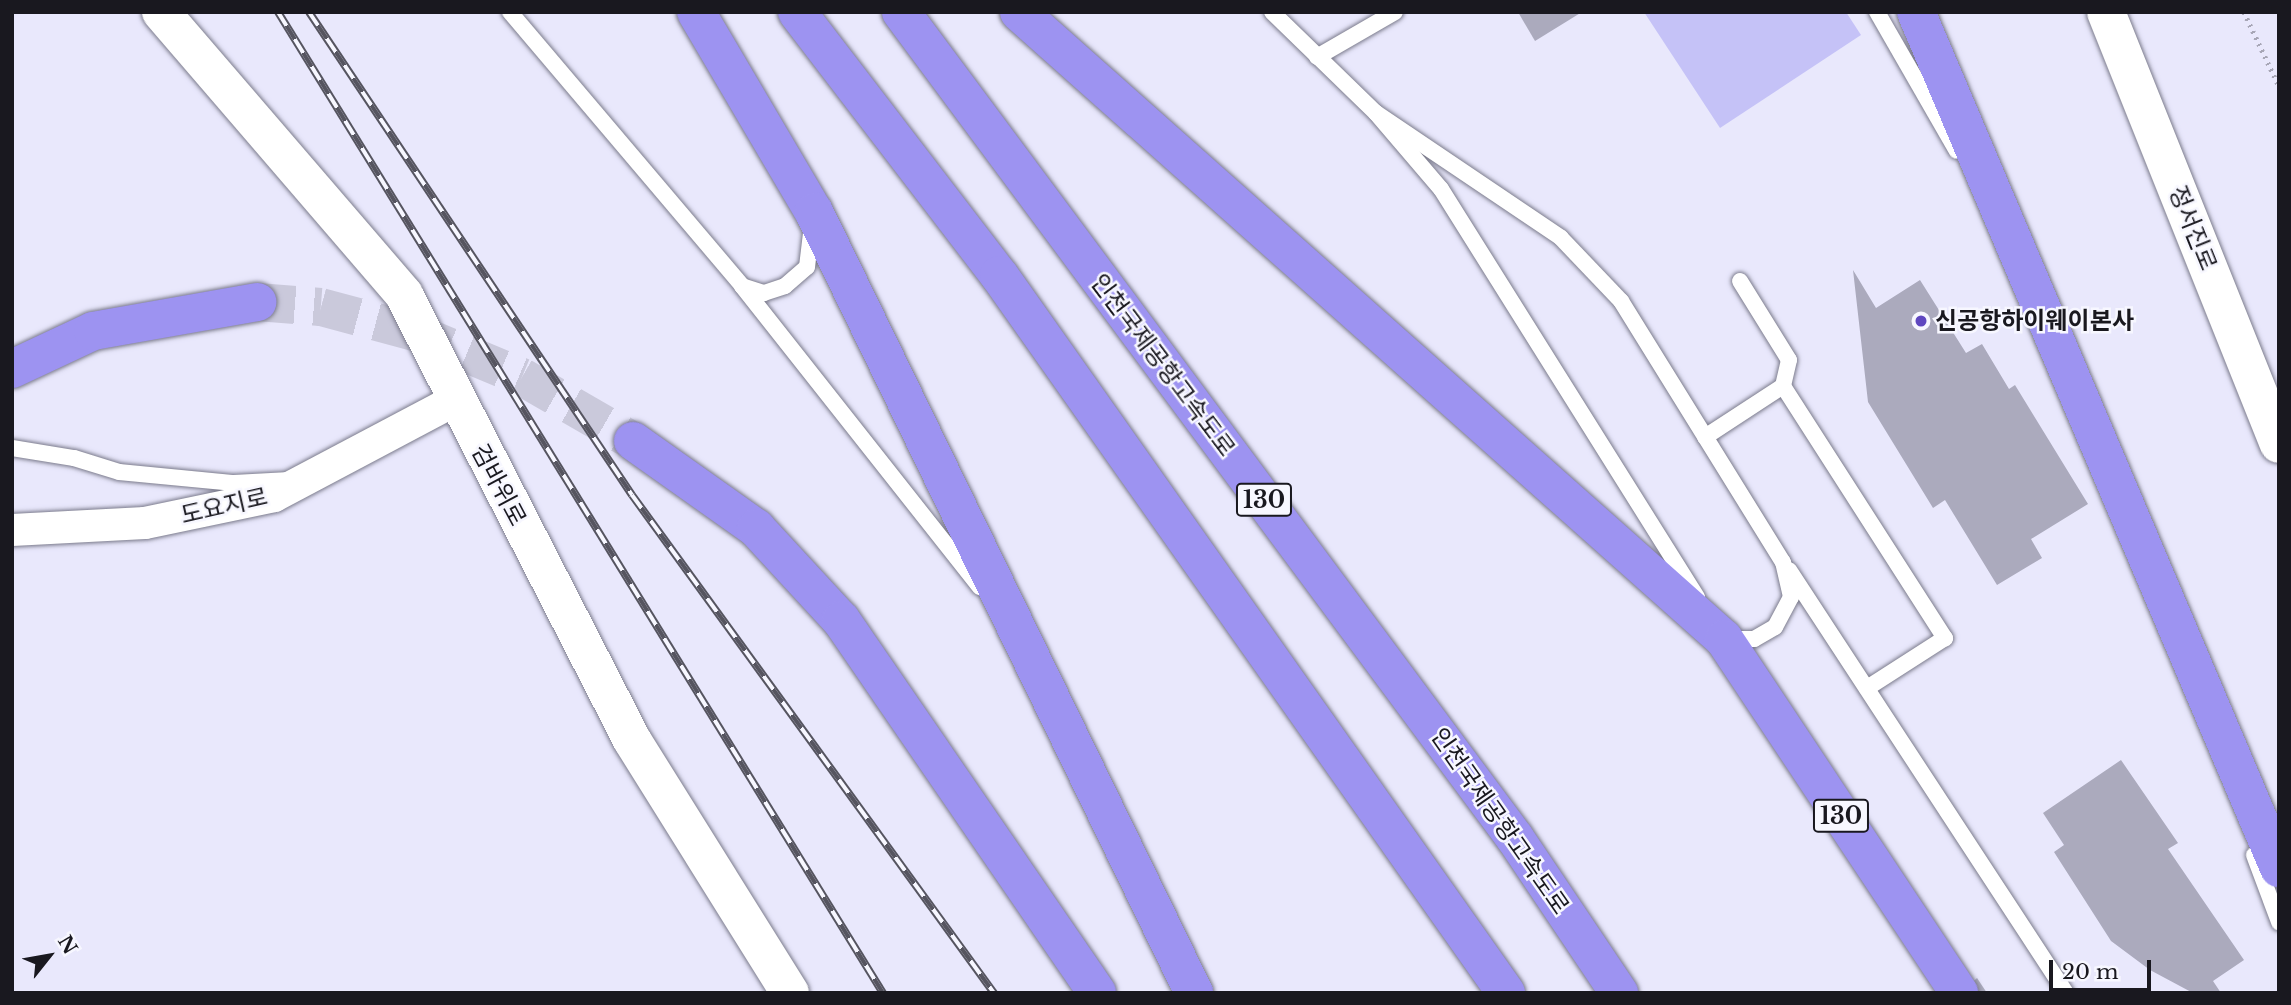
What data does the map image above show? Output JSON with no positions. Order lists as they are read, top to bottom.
{
  "streets": {
    "highway": ["인천국제공항고속도로", "130"],
    "street": ["정서진로", "검바위로", "도요지로"]
  },
  "crossings": [
    ["검바위로", "도요지로"]
  ],
  "places": ["신공항하이웨이본사"],
  "scale_bar": "20 m",
  "north": "top right"
}
